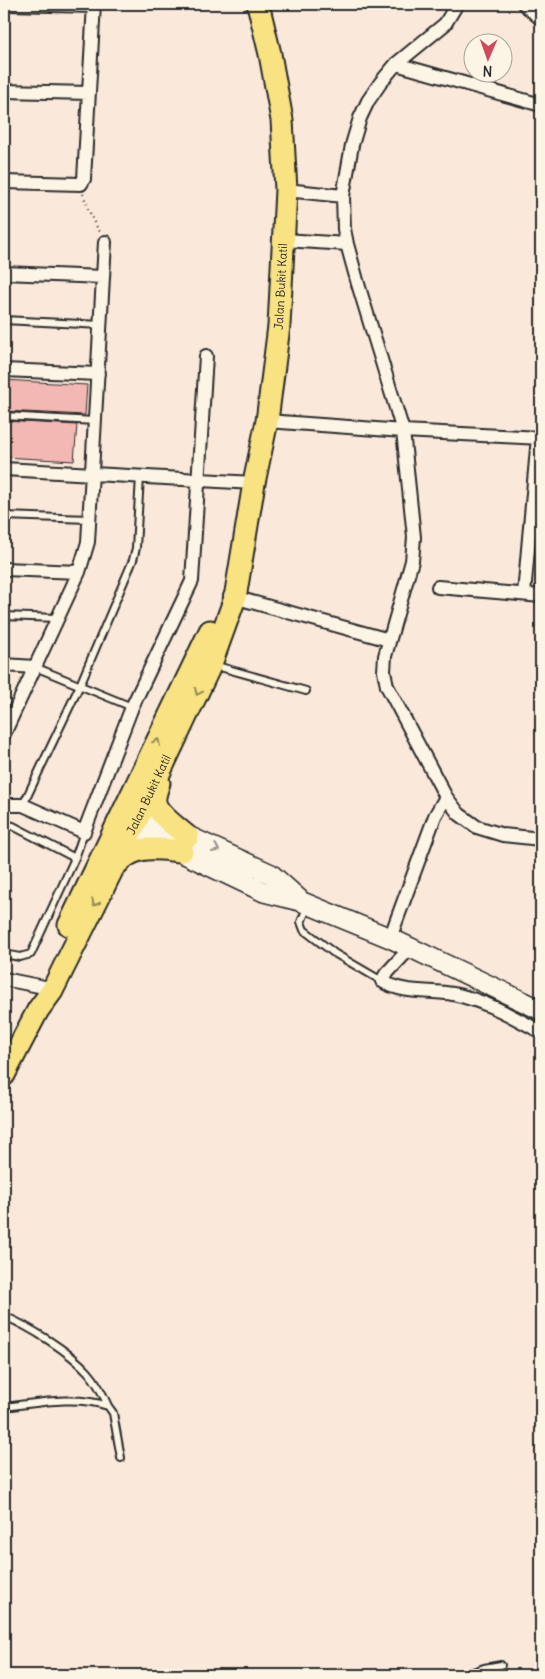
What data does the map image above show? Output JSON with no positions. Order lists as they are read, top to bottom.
{
  "streets": {
    "main road": ["Jalan Bukit Katil"]
  },
  "north": "bottom"
}
